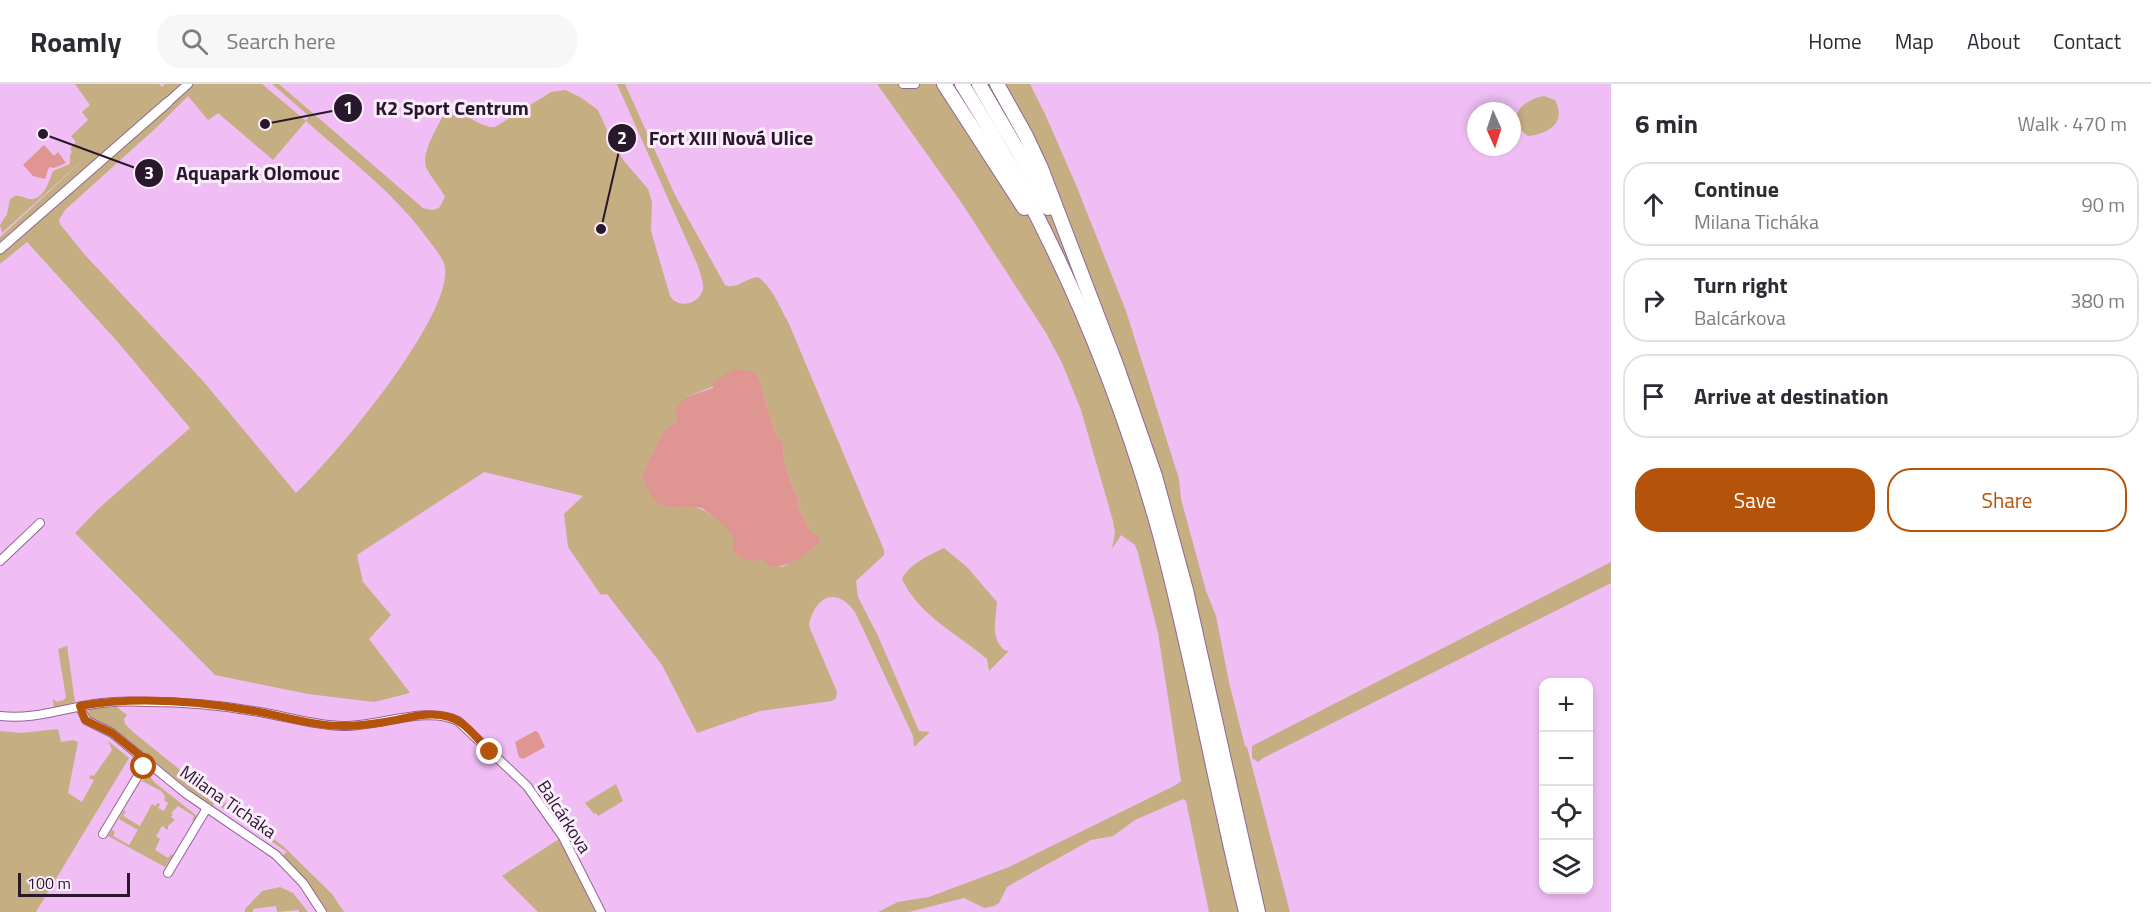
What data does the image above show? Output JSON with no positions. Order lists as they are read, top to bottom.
{
  "streets": {
    "street": ["Milana Ticháka", "Balcárkova"]
  },
  "crossings": [
    ["Milana Ticháka", "Balcárkova"]
  ],
  "places": ["K2 Sport Centrum", "Aquapark Olomouc", "Fort XIII Nová Ulice"],
  "scale_bar": "100 m",
  "north": "bottom",
  "page": {
    "header": "Roamly",
    "search": "Search here",
    "nav": [
      "Home",
      "Map",
      "About",
      "Contact"
    ],
    "heading": ["6 min", "Walk · 470 m"],
    "list": [
      ["Continue", "Milana Ticháka", "90 m"],
      ["Turn right", "Balcárkova", "380 m"],
      "Arrive at destination"
    ],
    "buttons": ["Save", "Share"],
    "map_buttons": ["+", "−"],
    "scale": "100 m"
  }
}
